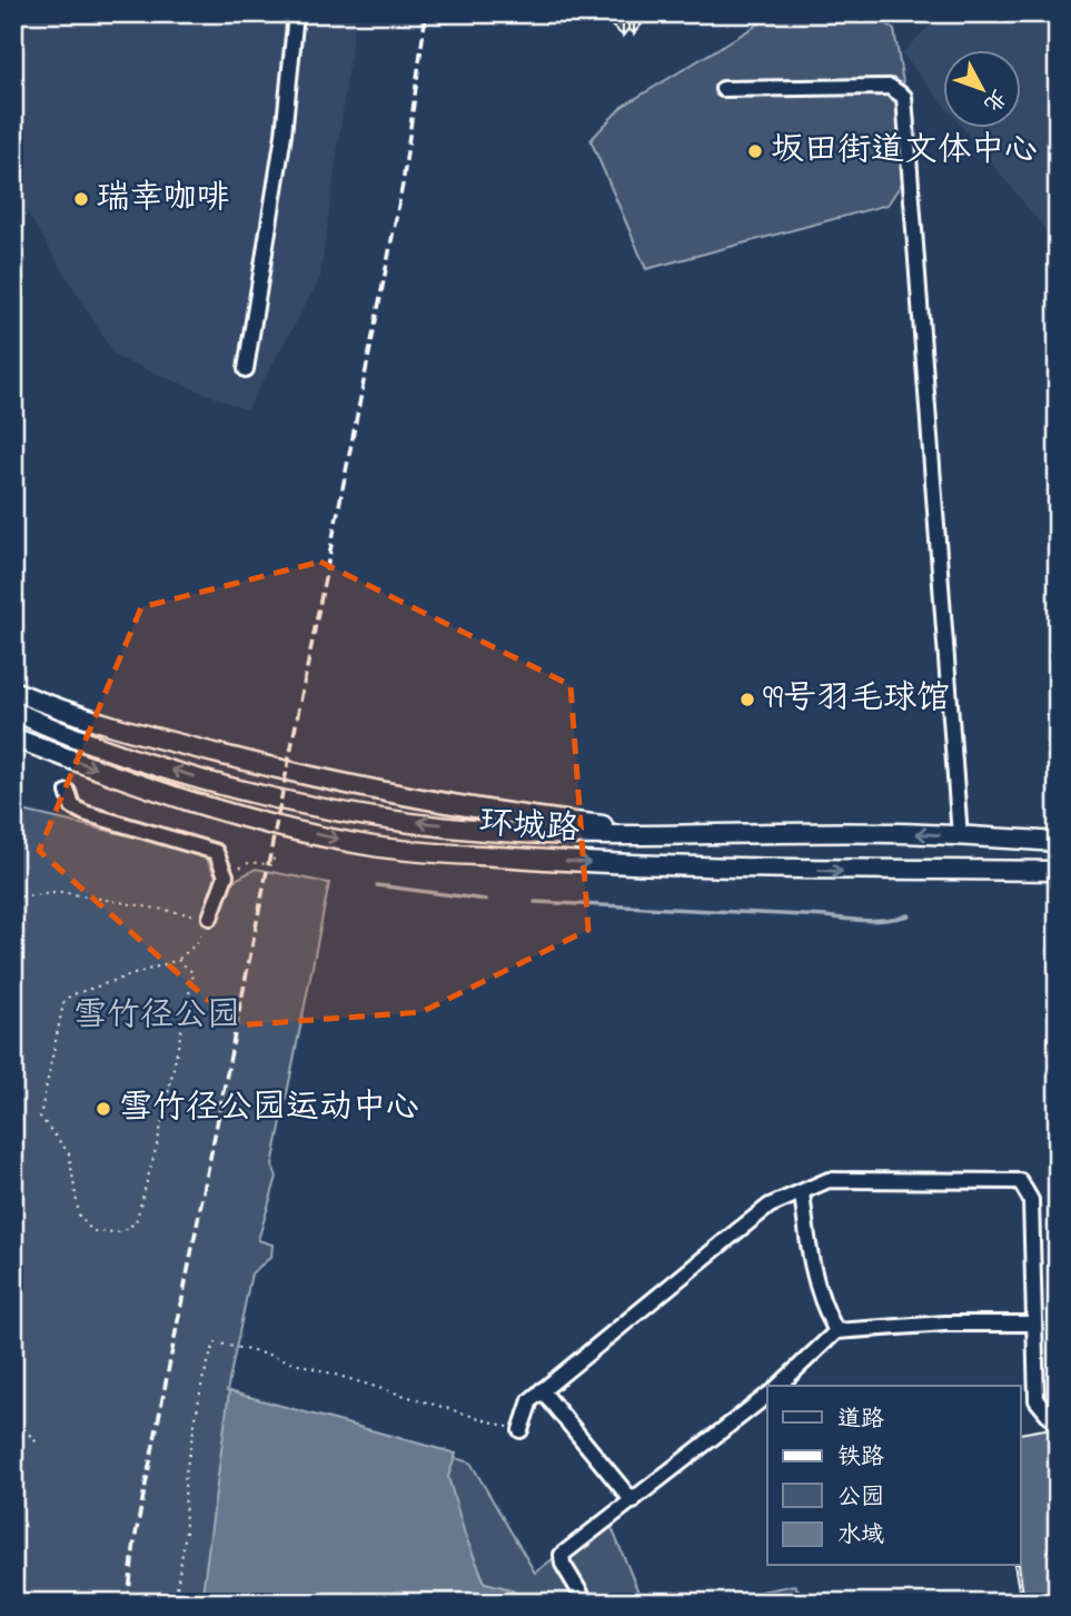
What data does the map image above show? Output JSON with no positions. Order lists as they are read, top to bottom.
{
  "streets": {
    "main road": ["环城路"]
  },
  "parks": ["雪竹径公园"],
  "places": [
    "坂田街道文体中心",
    "瑞幸咖啡",
    "99号羽毛球馆",
    "雪竹径公园运动中心"
  ],
  "legend": [
    "道路",
    "铁路",
    "公园",
    "水域"
  ],
  "north": "bottom right"
}
